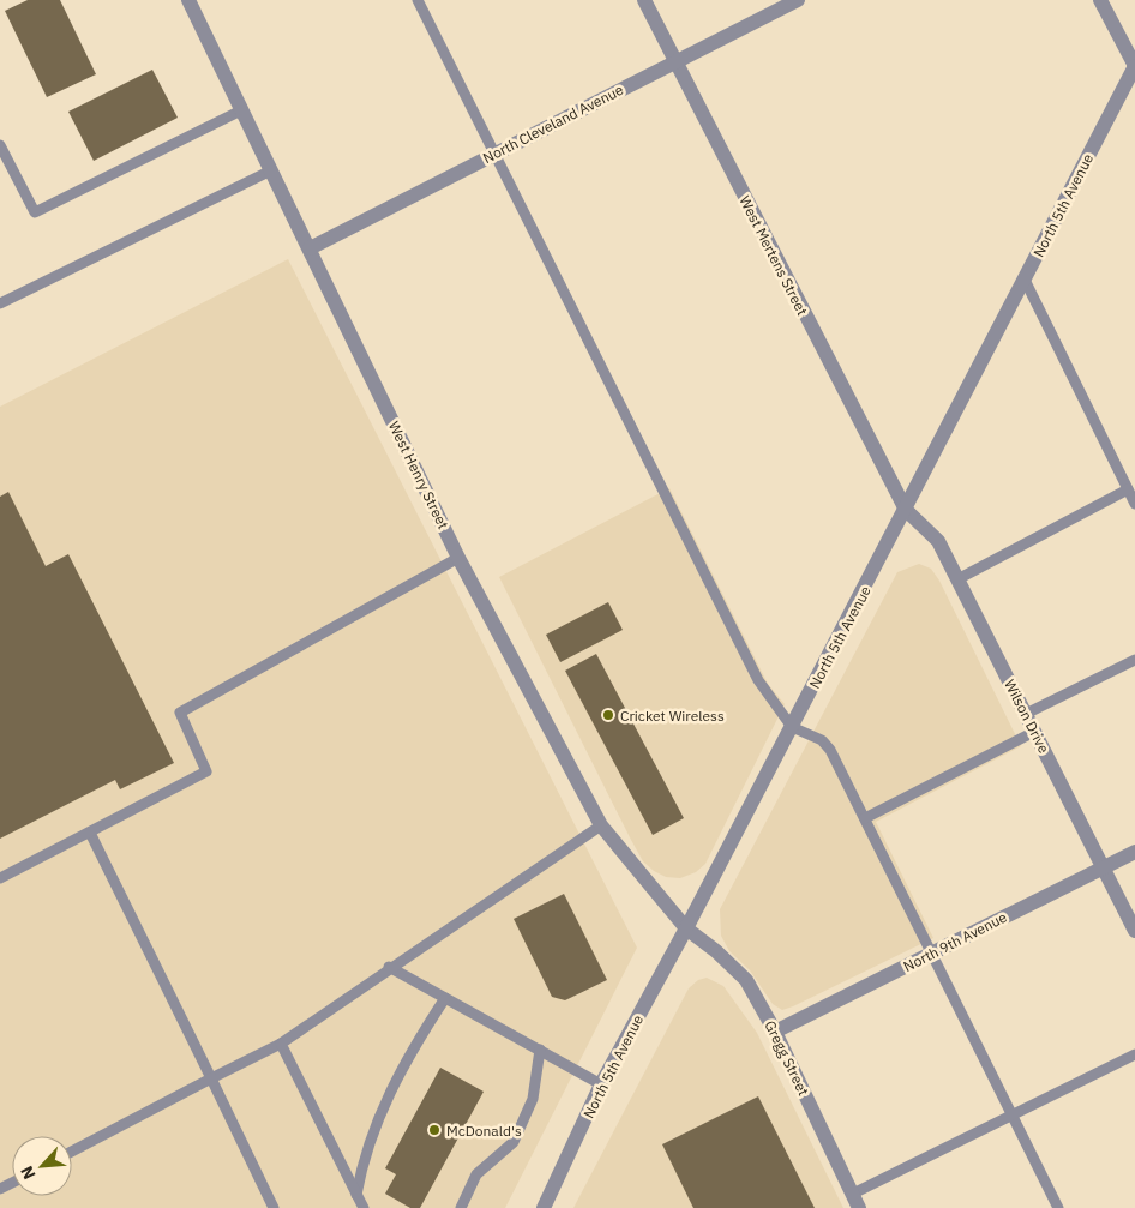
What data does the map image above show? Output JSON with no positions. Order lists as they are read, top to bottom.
{
  "streets": {
    "street": [
      "North Cleveland Avenue",
      "North 5th Avenue",
      "West Mertens Street",
      "West Henry Street",
      "Wilson Drive",
      "North 9th Avenue",
      "Gregg Street"
    ]
  },
  "crossings": [
    ["North Cleveland Avenue", "West Mertens Street"],
    ["North Cleveland Avenue", "West Henry Street"],
    ["North 5th Avenue", "West Mertens Street"],
    ["North 5th Avenue", "West Henry Street"],
    ["North 5th Avenue", "Wilson Drive"],
    ["North 5th Avenue", "Gregg Street"],
    ["West Mertens Street", "Wilson Drive"],
    ["West Henry Street", "Gregg Street"],
    ["Wilson Drive", "North 9th Avenue"],
    ["North 9th Avenue", "Gregg Street"]
  ],
  "places": ["Cricket Wireless", "McDonald's"],
  "north": "bottom left"
}
